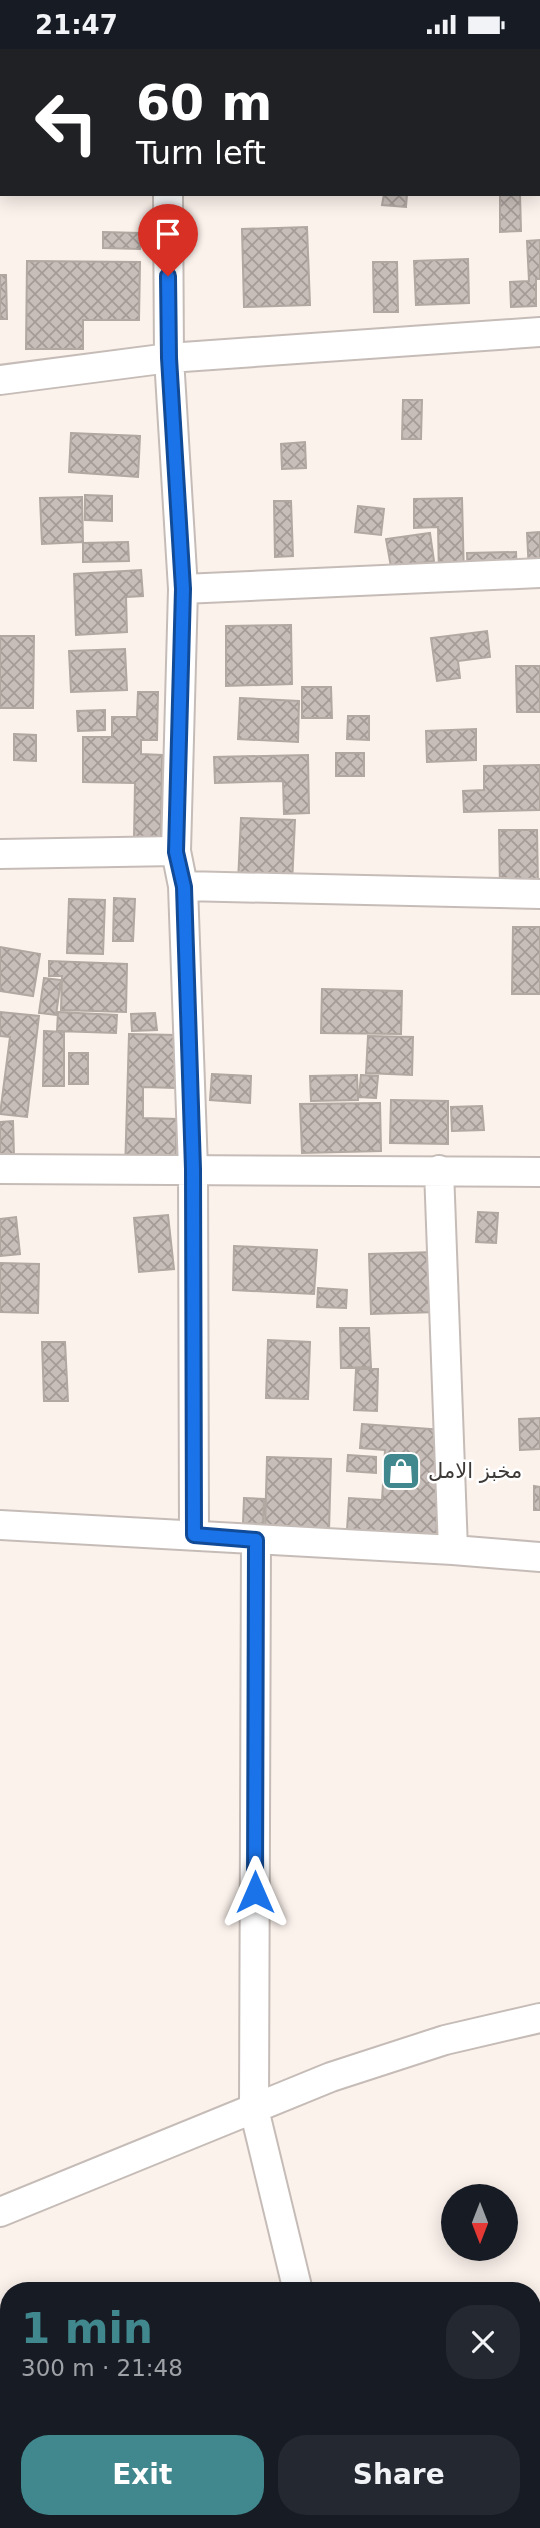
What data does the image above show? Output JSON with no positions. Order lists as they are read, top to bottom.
{
  "places": {
    "shop": ["مخبز الامل"]
  },
  "north": "bottom",
  "page": {
    "status": "21:47",
    "turn": ["60 m", "Turn left"],
    "heading": ["1 min", "300 m · 21:48"],
    "buttons": ["Exit", "Share"]
  }
}
